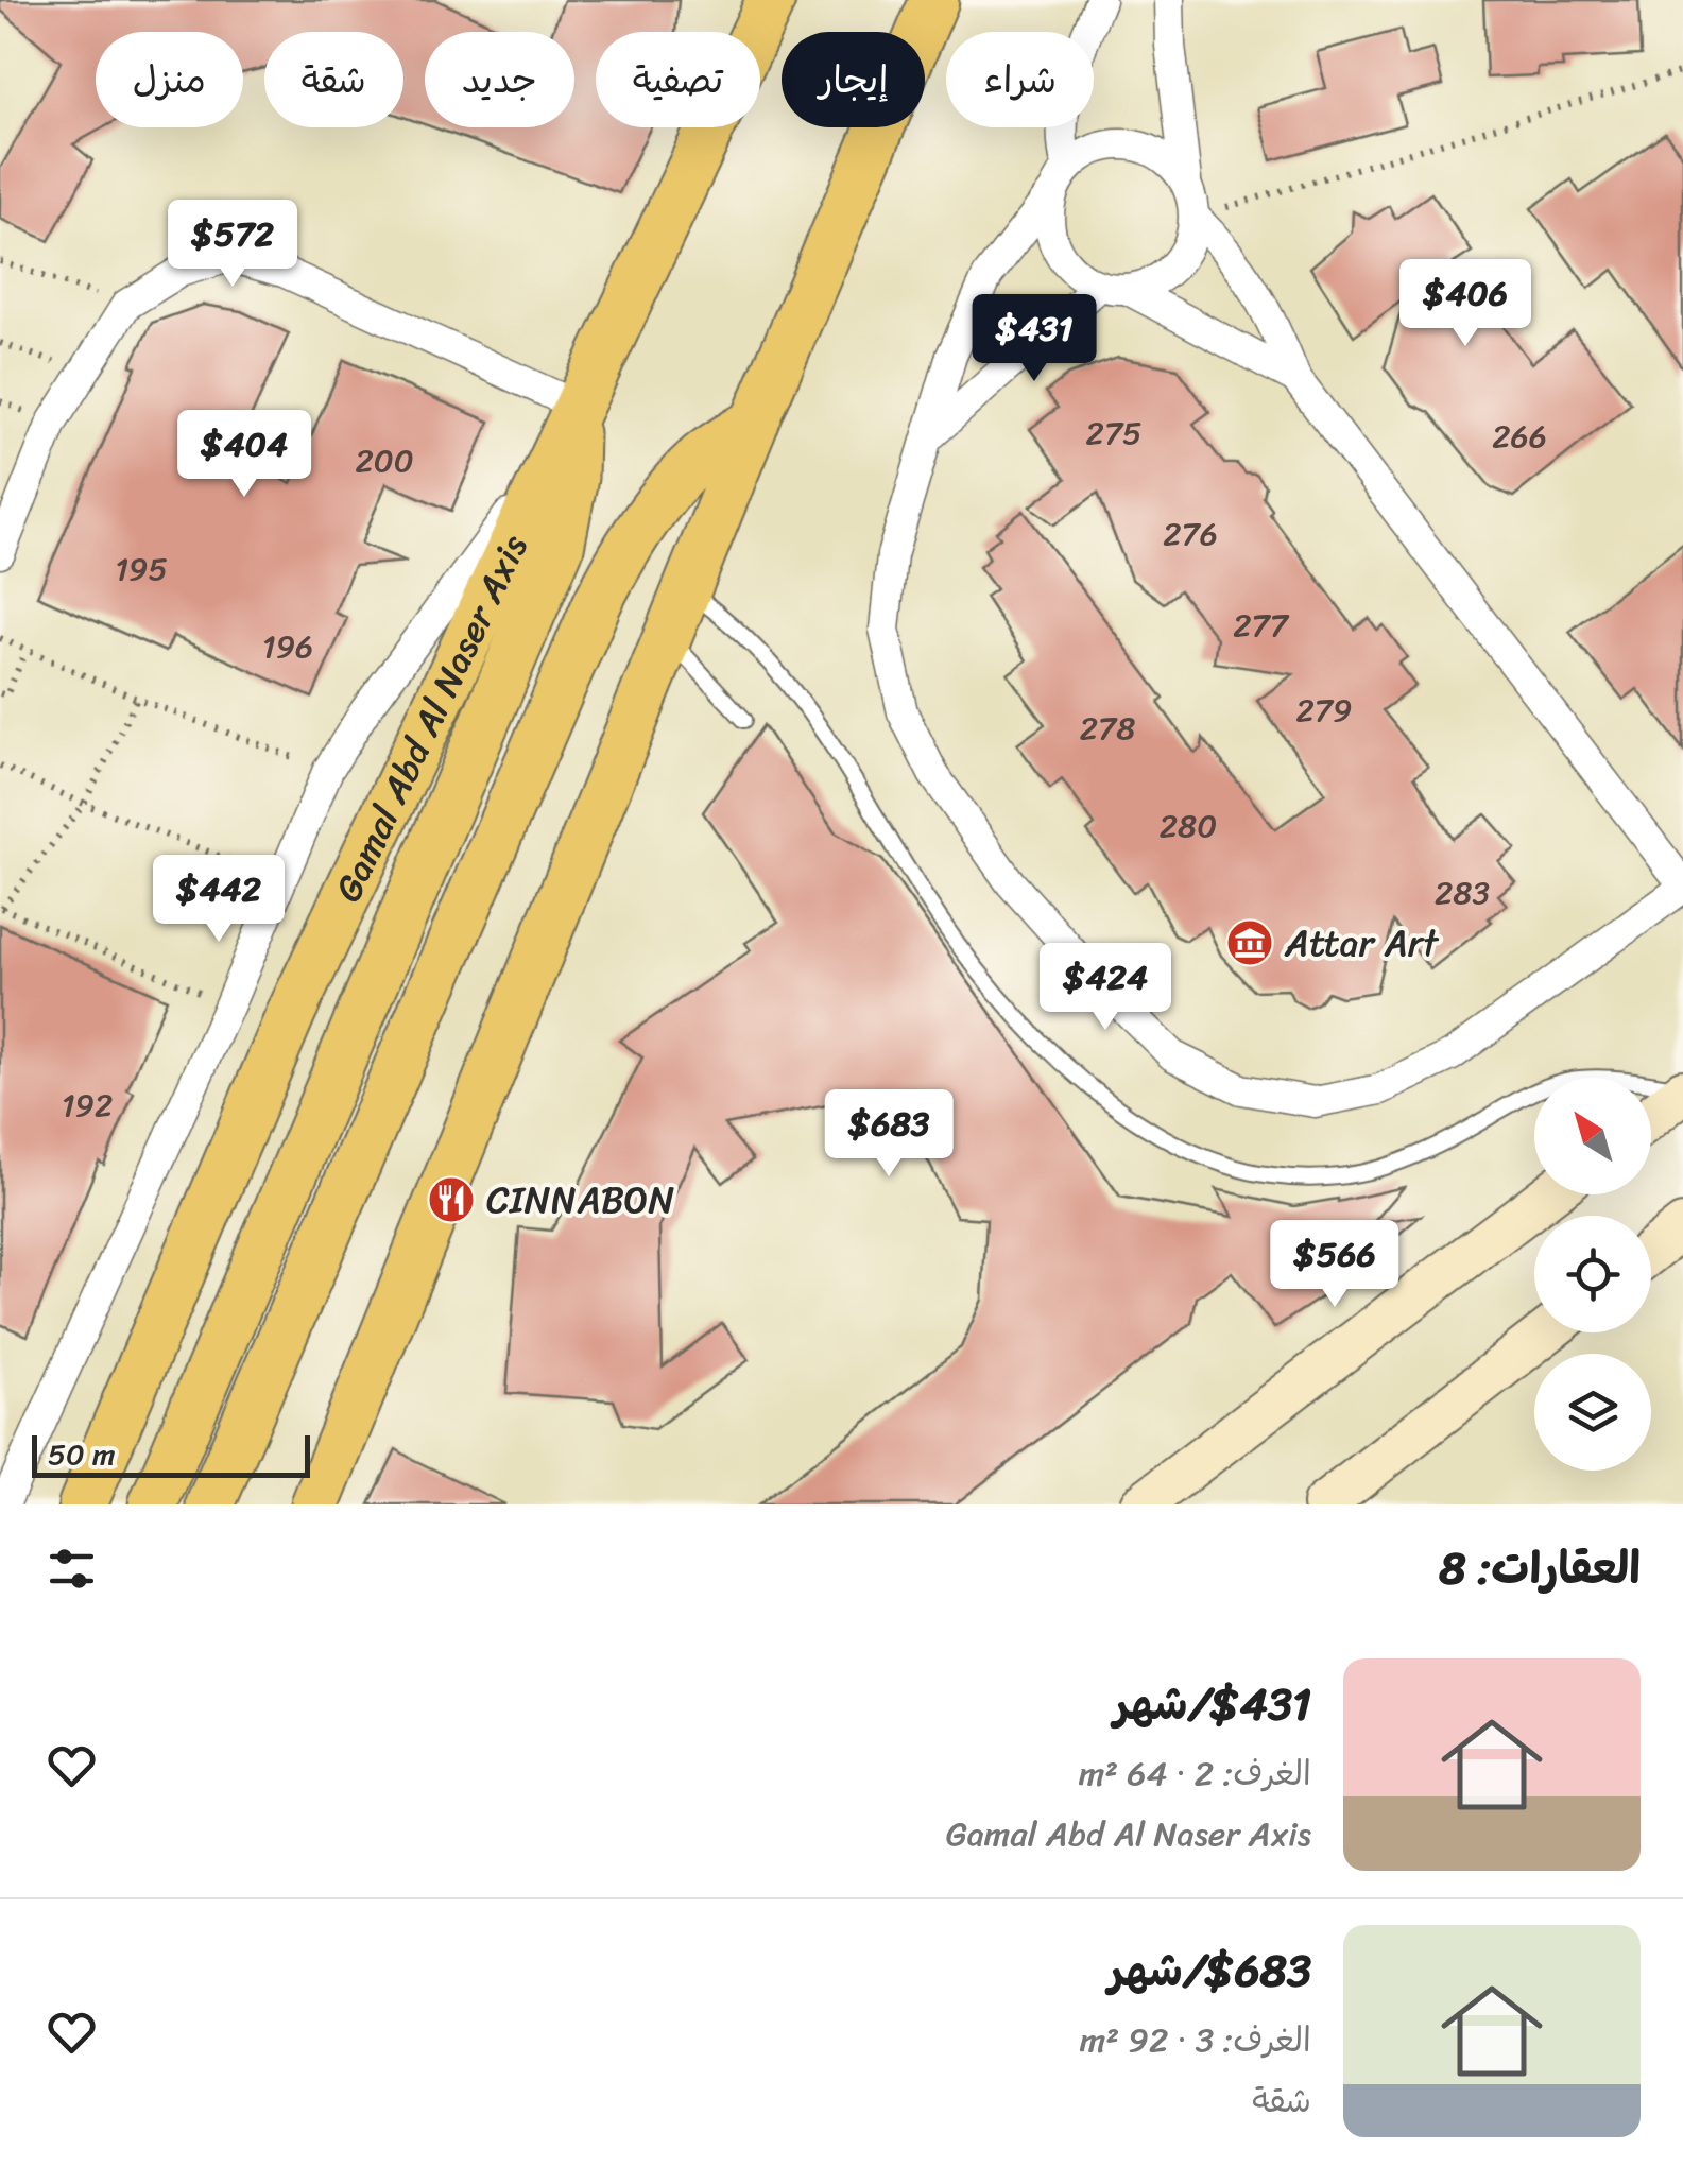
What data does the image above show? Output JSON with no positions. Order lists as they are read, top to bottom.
{
  "streets": {
    "main road": ["Gamal Abd Al Naser Axis"]
  },
  "places": {
    "museum": ["Attar Art"],
    "restaurant": ["CINNABON"]
  },
  "house_numbers": [
    "275",
    "266",
    "200",
    "276",
    "195",
    "277",
    "196",
    "279",
    "278",
    "280",
    "283",
    "192"
  ],
  "scale_bar": "50 m",
  "north": "top left",
  "page": {
    "chip": [
      "شراء",
      "إيجار",
      "تصفية",
      "جديد",
      "شقة",
      "منزل"
    ],
    "price": [
      "$572",
      "$406",
      "$431",
      "$404",
      "$442",
      "$424",
      "$683",
      "$566"
    ],
    "scale": "50 m",
    "heading": "العقارات: 8",
    "list": [
      {
        "name": "$431/شهر",
        "note": "الغرف: 2 · 64 m² · Gamal Abd Al Naser Axis"
      },
      {
        "name": "$683/شهر",
        "note": "الغرف: 3 · 92 m² · شقة"
      }
    ]
  }
}
